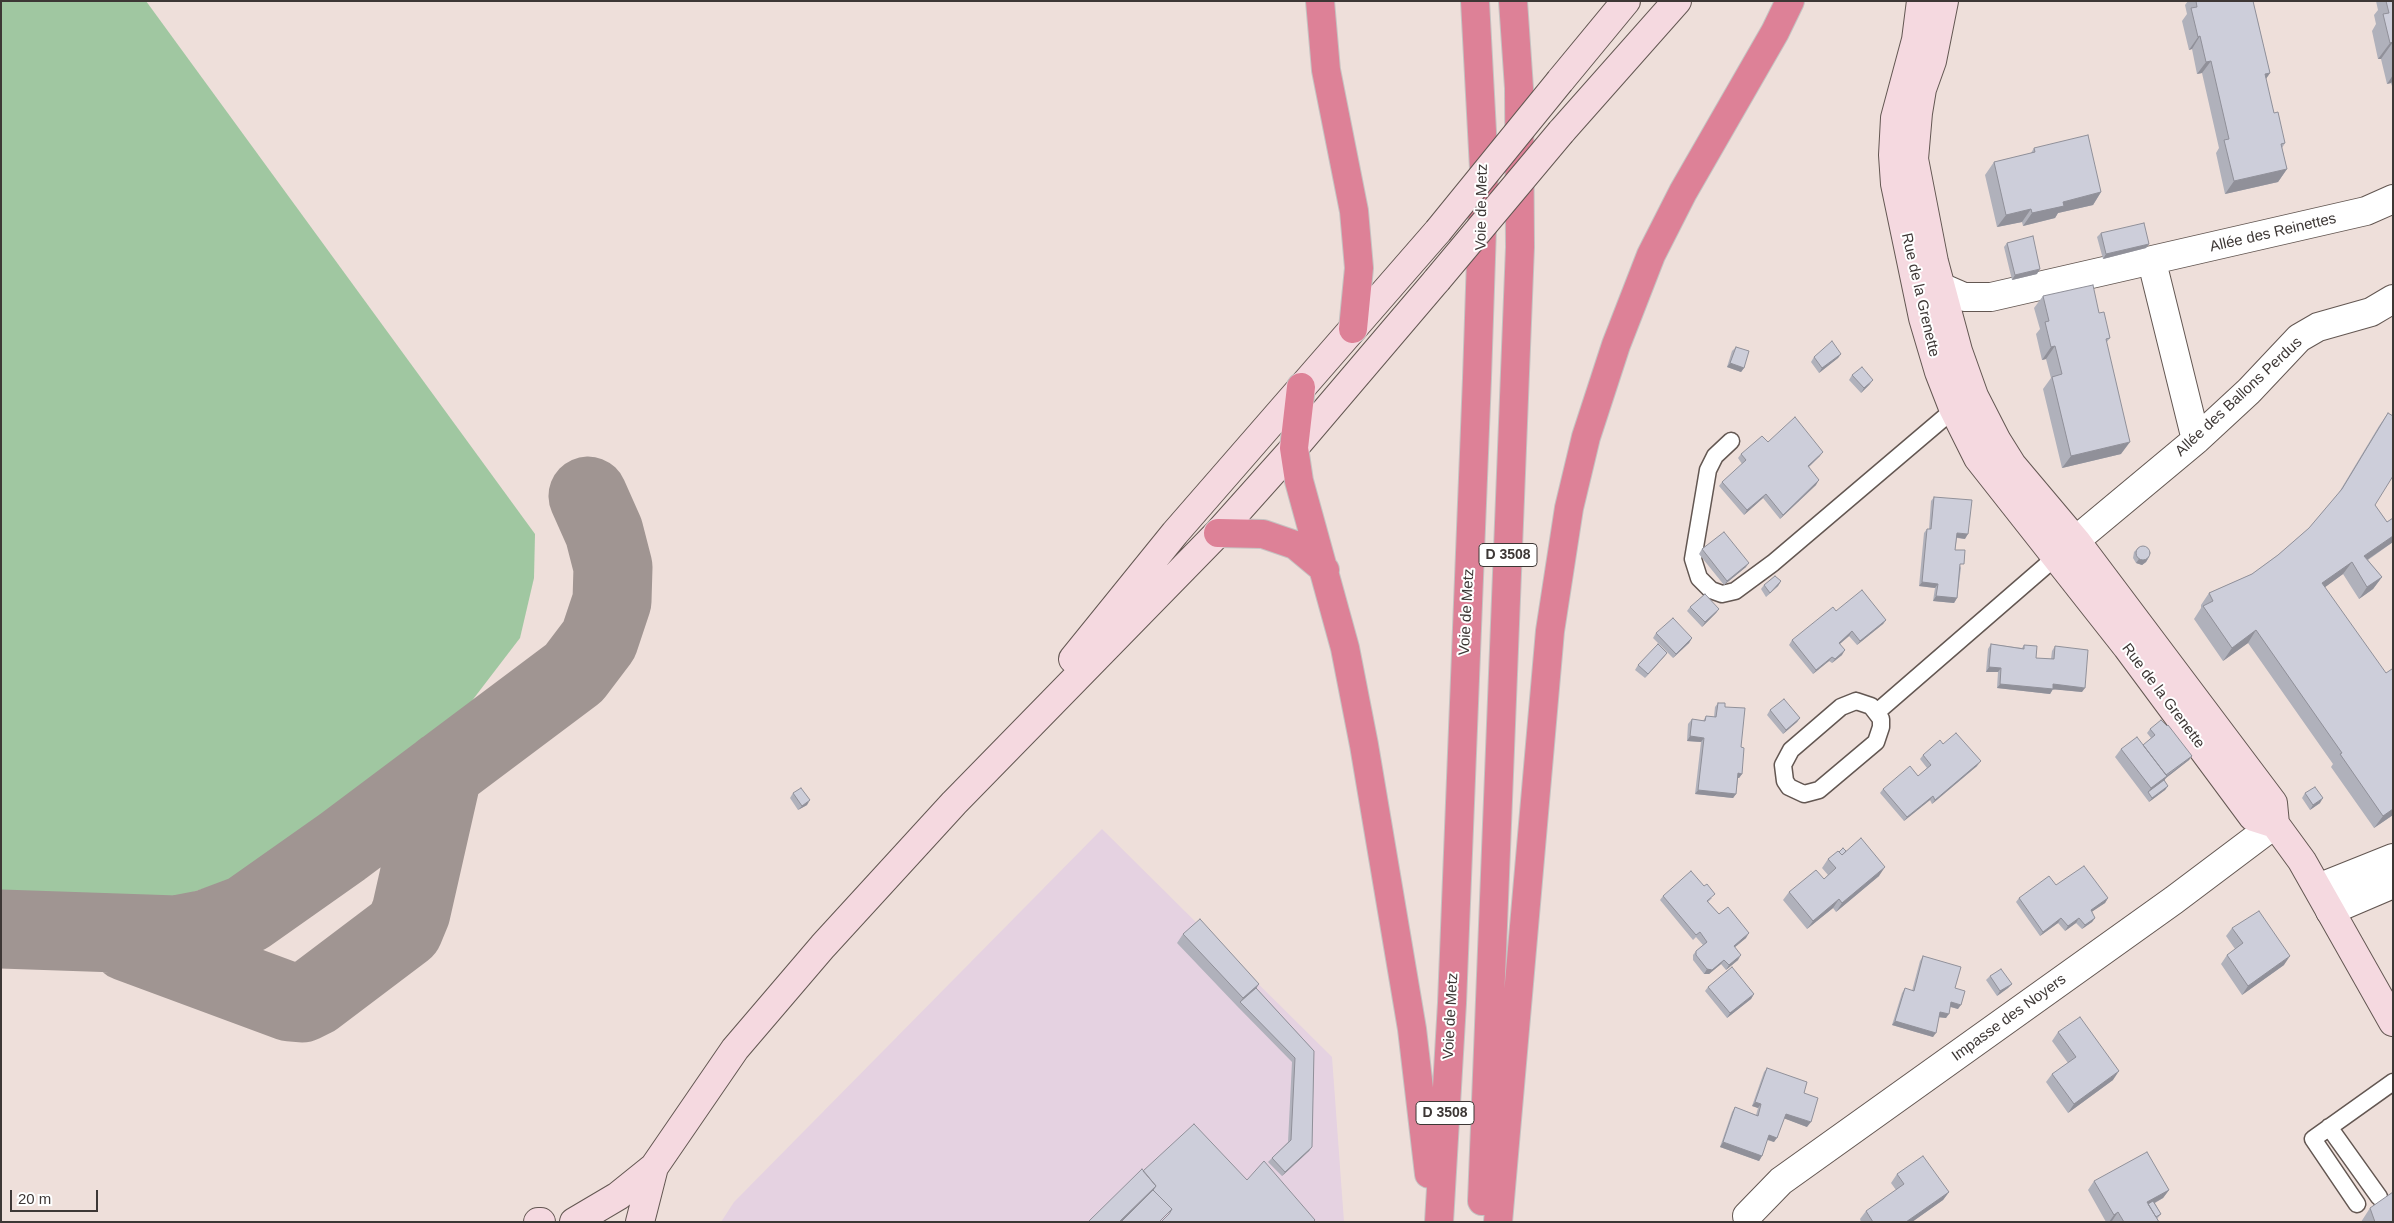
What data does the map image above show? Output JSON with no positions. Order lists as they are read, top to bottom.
{
  "streets": {
    "highway": ["Voie de Metz", "D 3508"],
    "main road": ["Rue de la Grenette"],
    "street": ["Allée des Reinettes", "Allée des Ballons Perdus", "Impasse des Noyers"]
  },
  "crossings": [
    ["Allée des Reinettes", "Rue de la Grenette"],
    ["Rue de la Grenette", "Allée des Ballons Perdus"],
    ["Rue de la Grenette", "Impasse des Noyers"]
  ],
  "scale_bar": "20 m"
}
